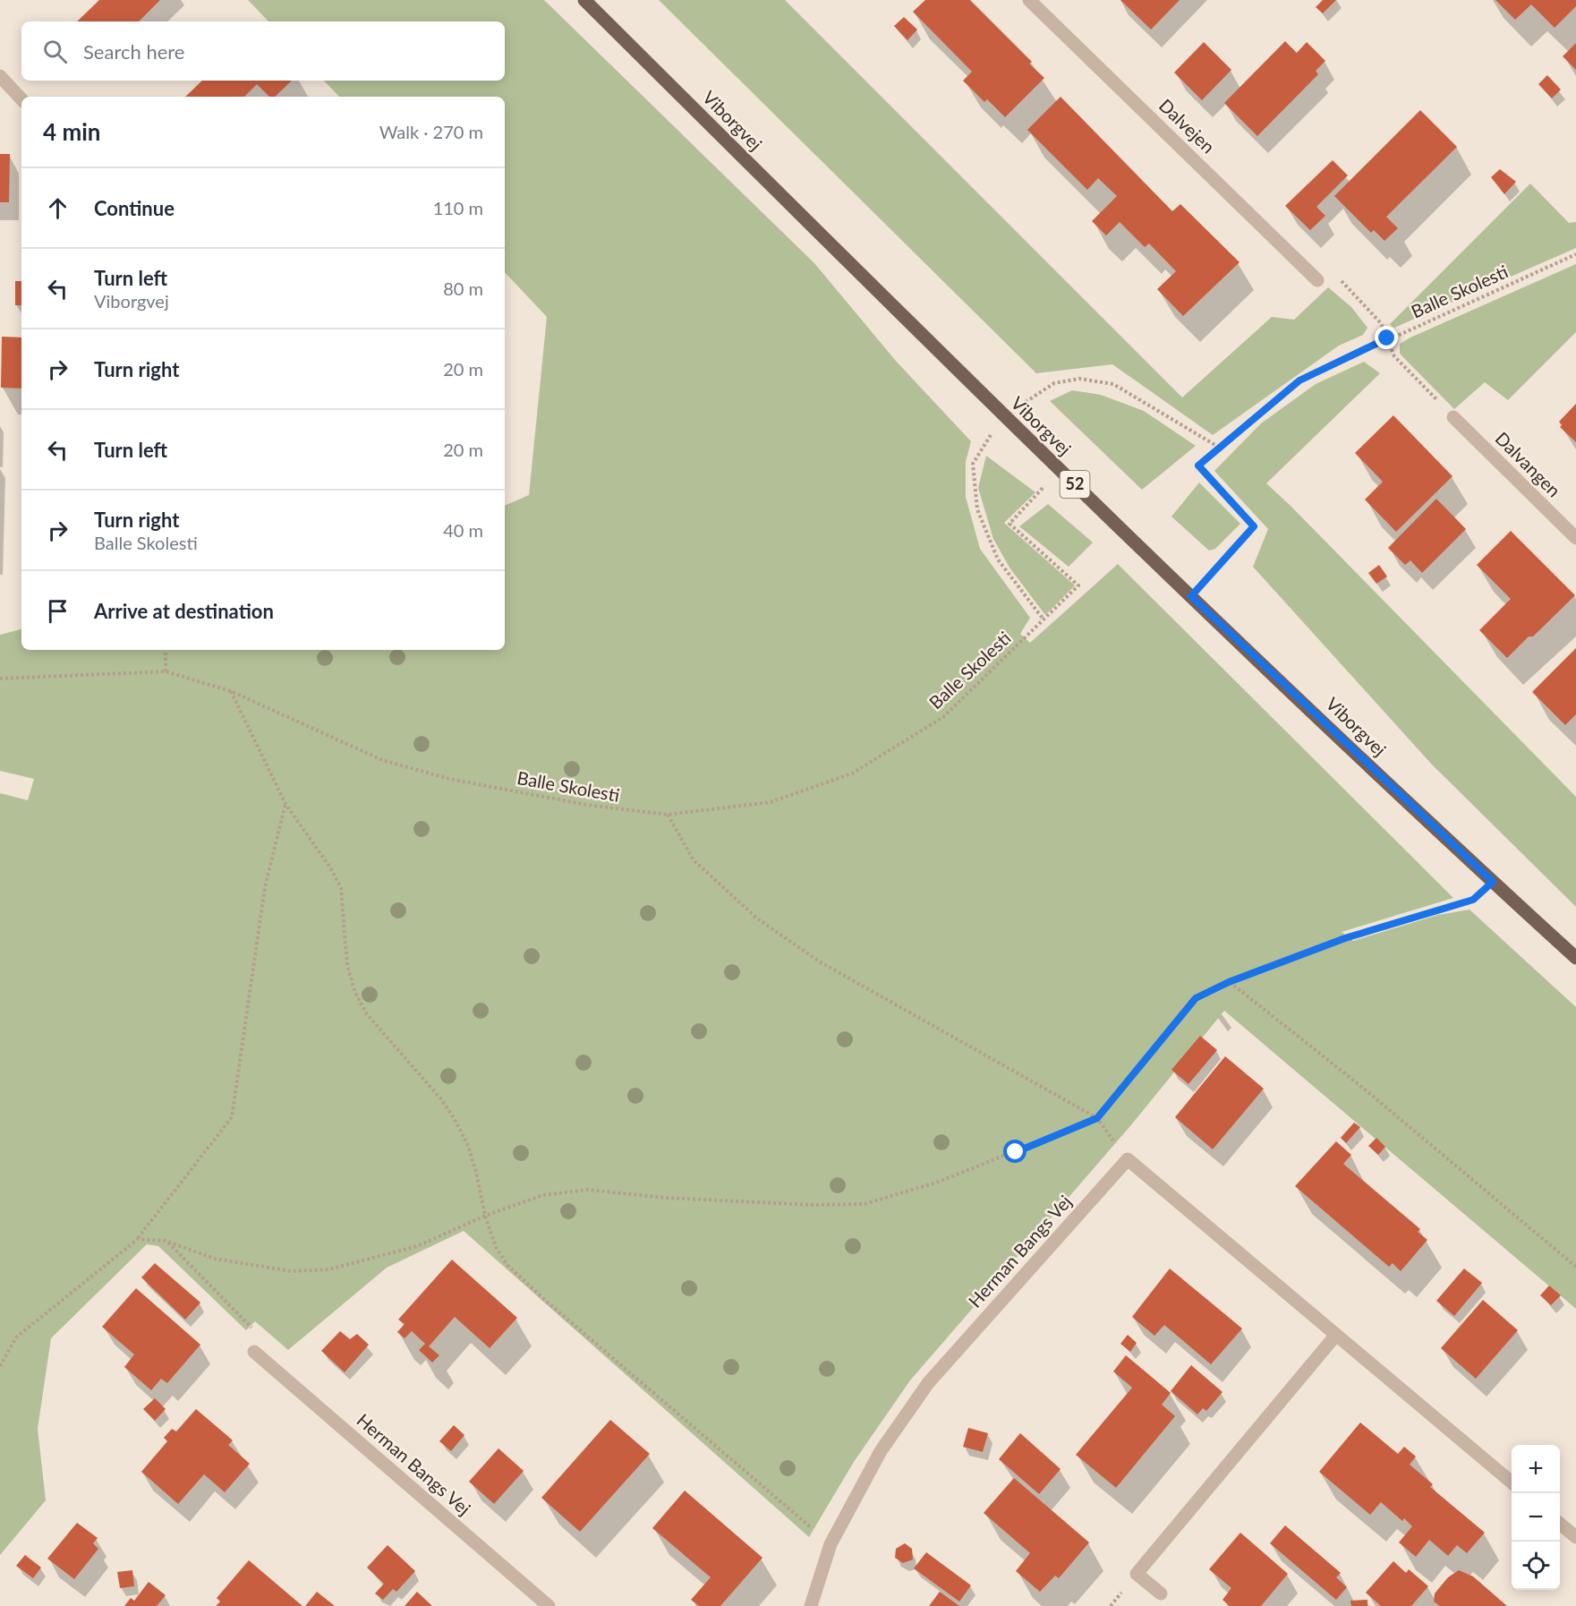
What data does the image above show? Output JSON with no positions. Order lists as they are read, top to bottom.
{
  "streets": {
    "main road": ["Viborgvej", "52"],
    "street": ["Dalvejen", "Dalvangen", "Herman Bangs Vej"],
    "path": ["Balle Skolesti"]
  },
  "crossings": [
    ["Viborgvej", "Balle Skolesti"]
  ],
  "page": {
    "search": "Search here",
    "heading": ["4 min", "Walk · 270 m"],
    "list": [
      ["Continue", "110 m"],
      ["Turn left", "Viborgvej", "80 m"],
      ["Turn right", "20 m"],
      ["Turn left", "20 m"],
      ["Turn right", "Balle Skolesti", "40 m"],
      "Arrive at destination"
    ],
    "map_buttons": ["+", "−"]
  }
}
